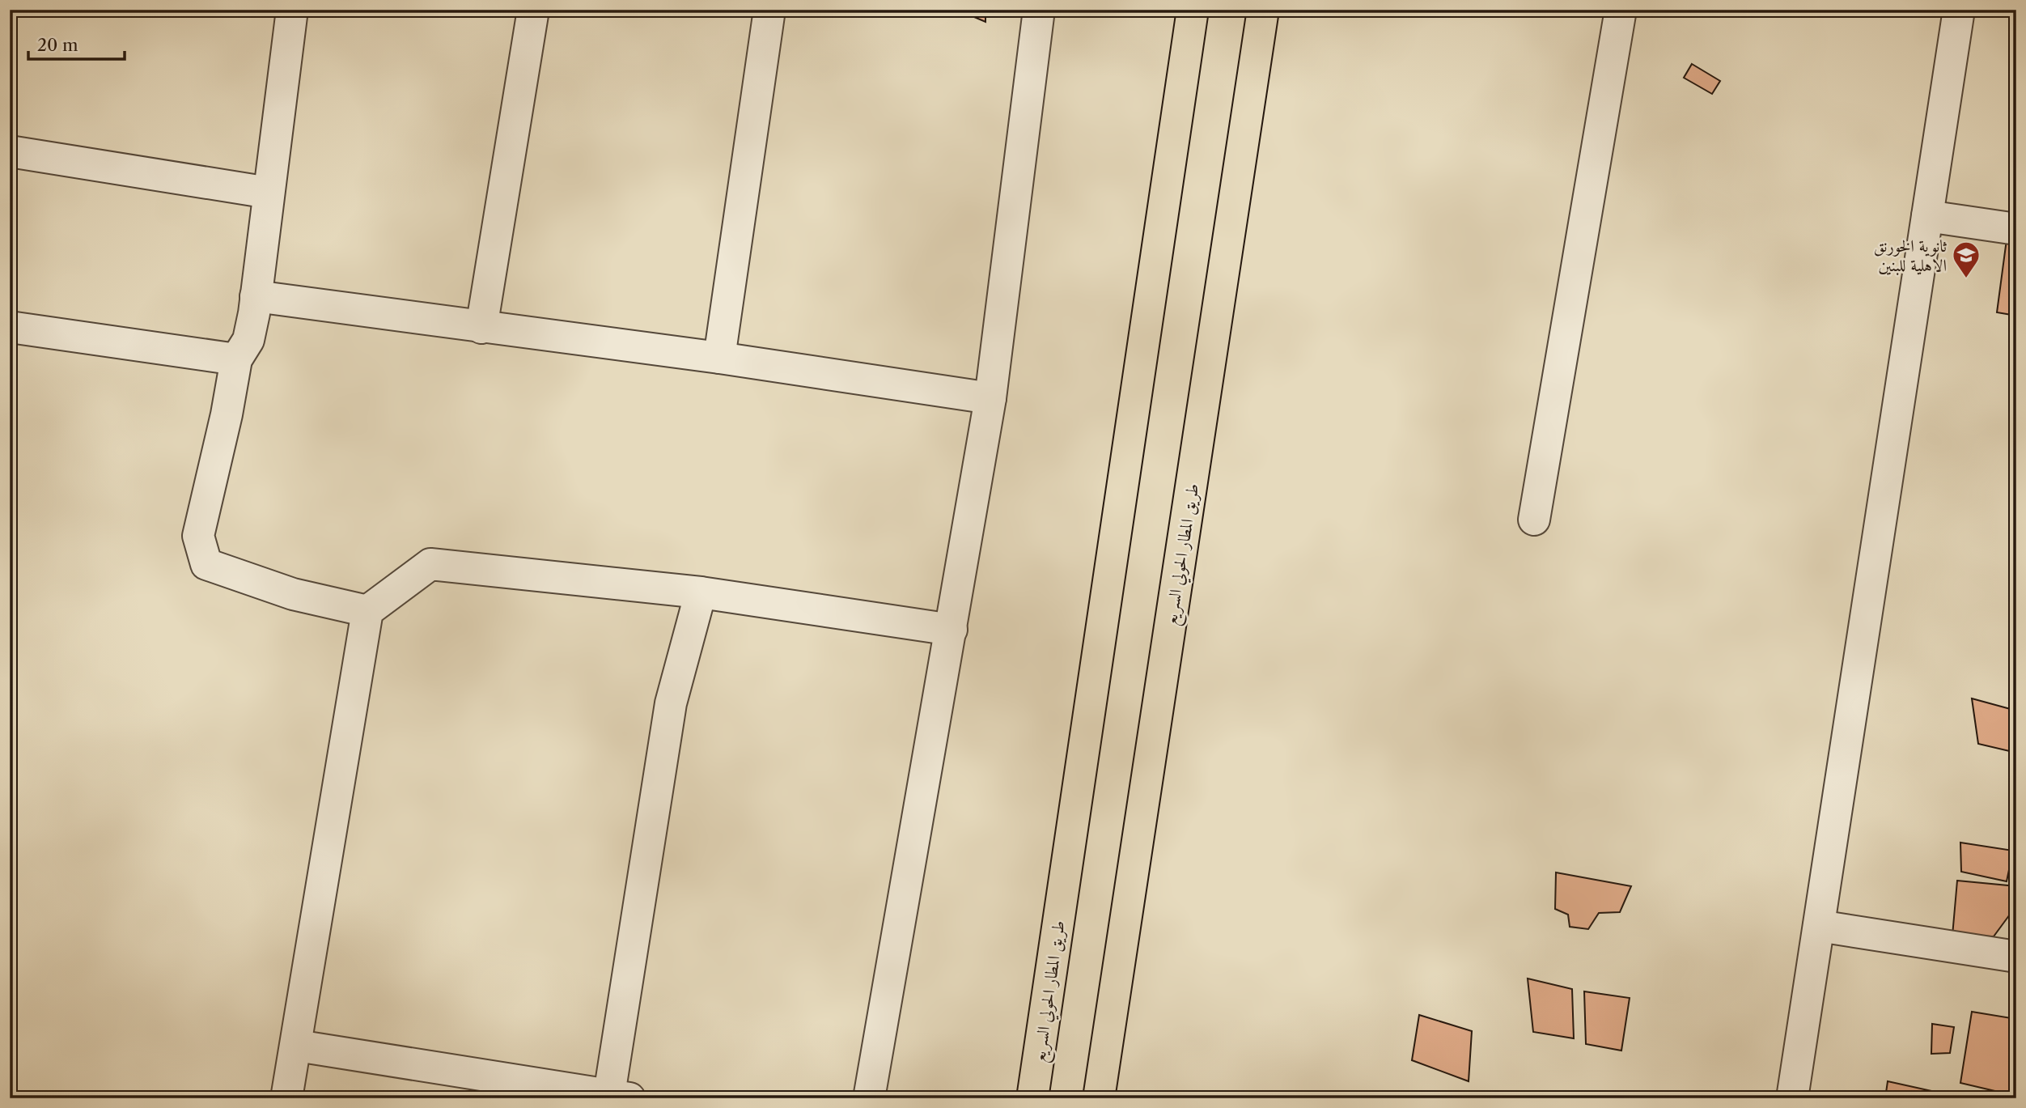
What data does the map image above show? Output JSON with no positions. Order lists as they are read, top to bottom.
{
  "streets": {
    "highway": ["طريق المطار الحولي السريع"]
  },
  "places": {
    "school or university": ["ثانوية الخورنق الاهلية للبنين"]
  },
  "scale_bar": "20 m"
}
